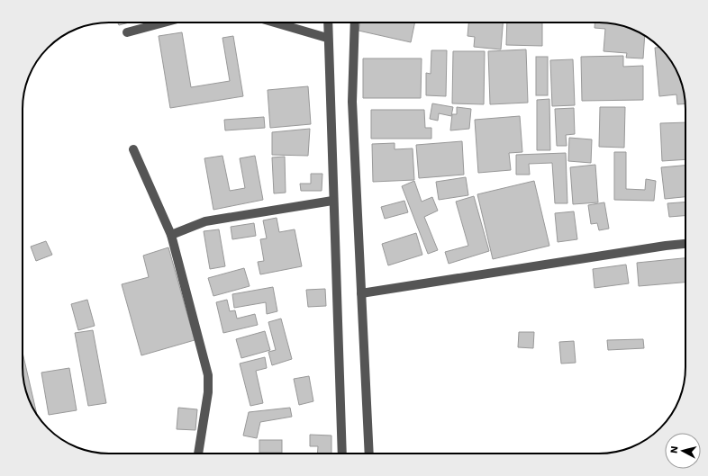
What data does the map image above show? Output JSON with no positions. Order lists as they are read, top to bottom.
{
  "north": "left"
}
